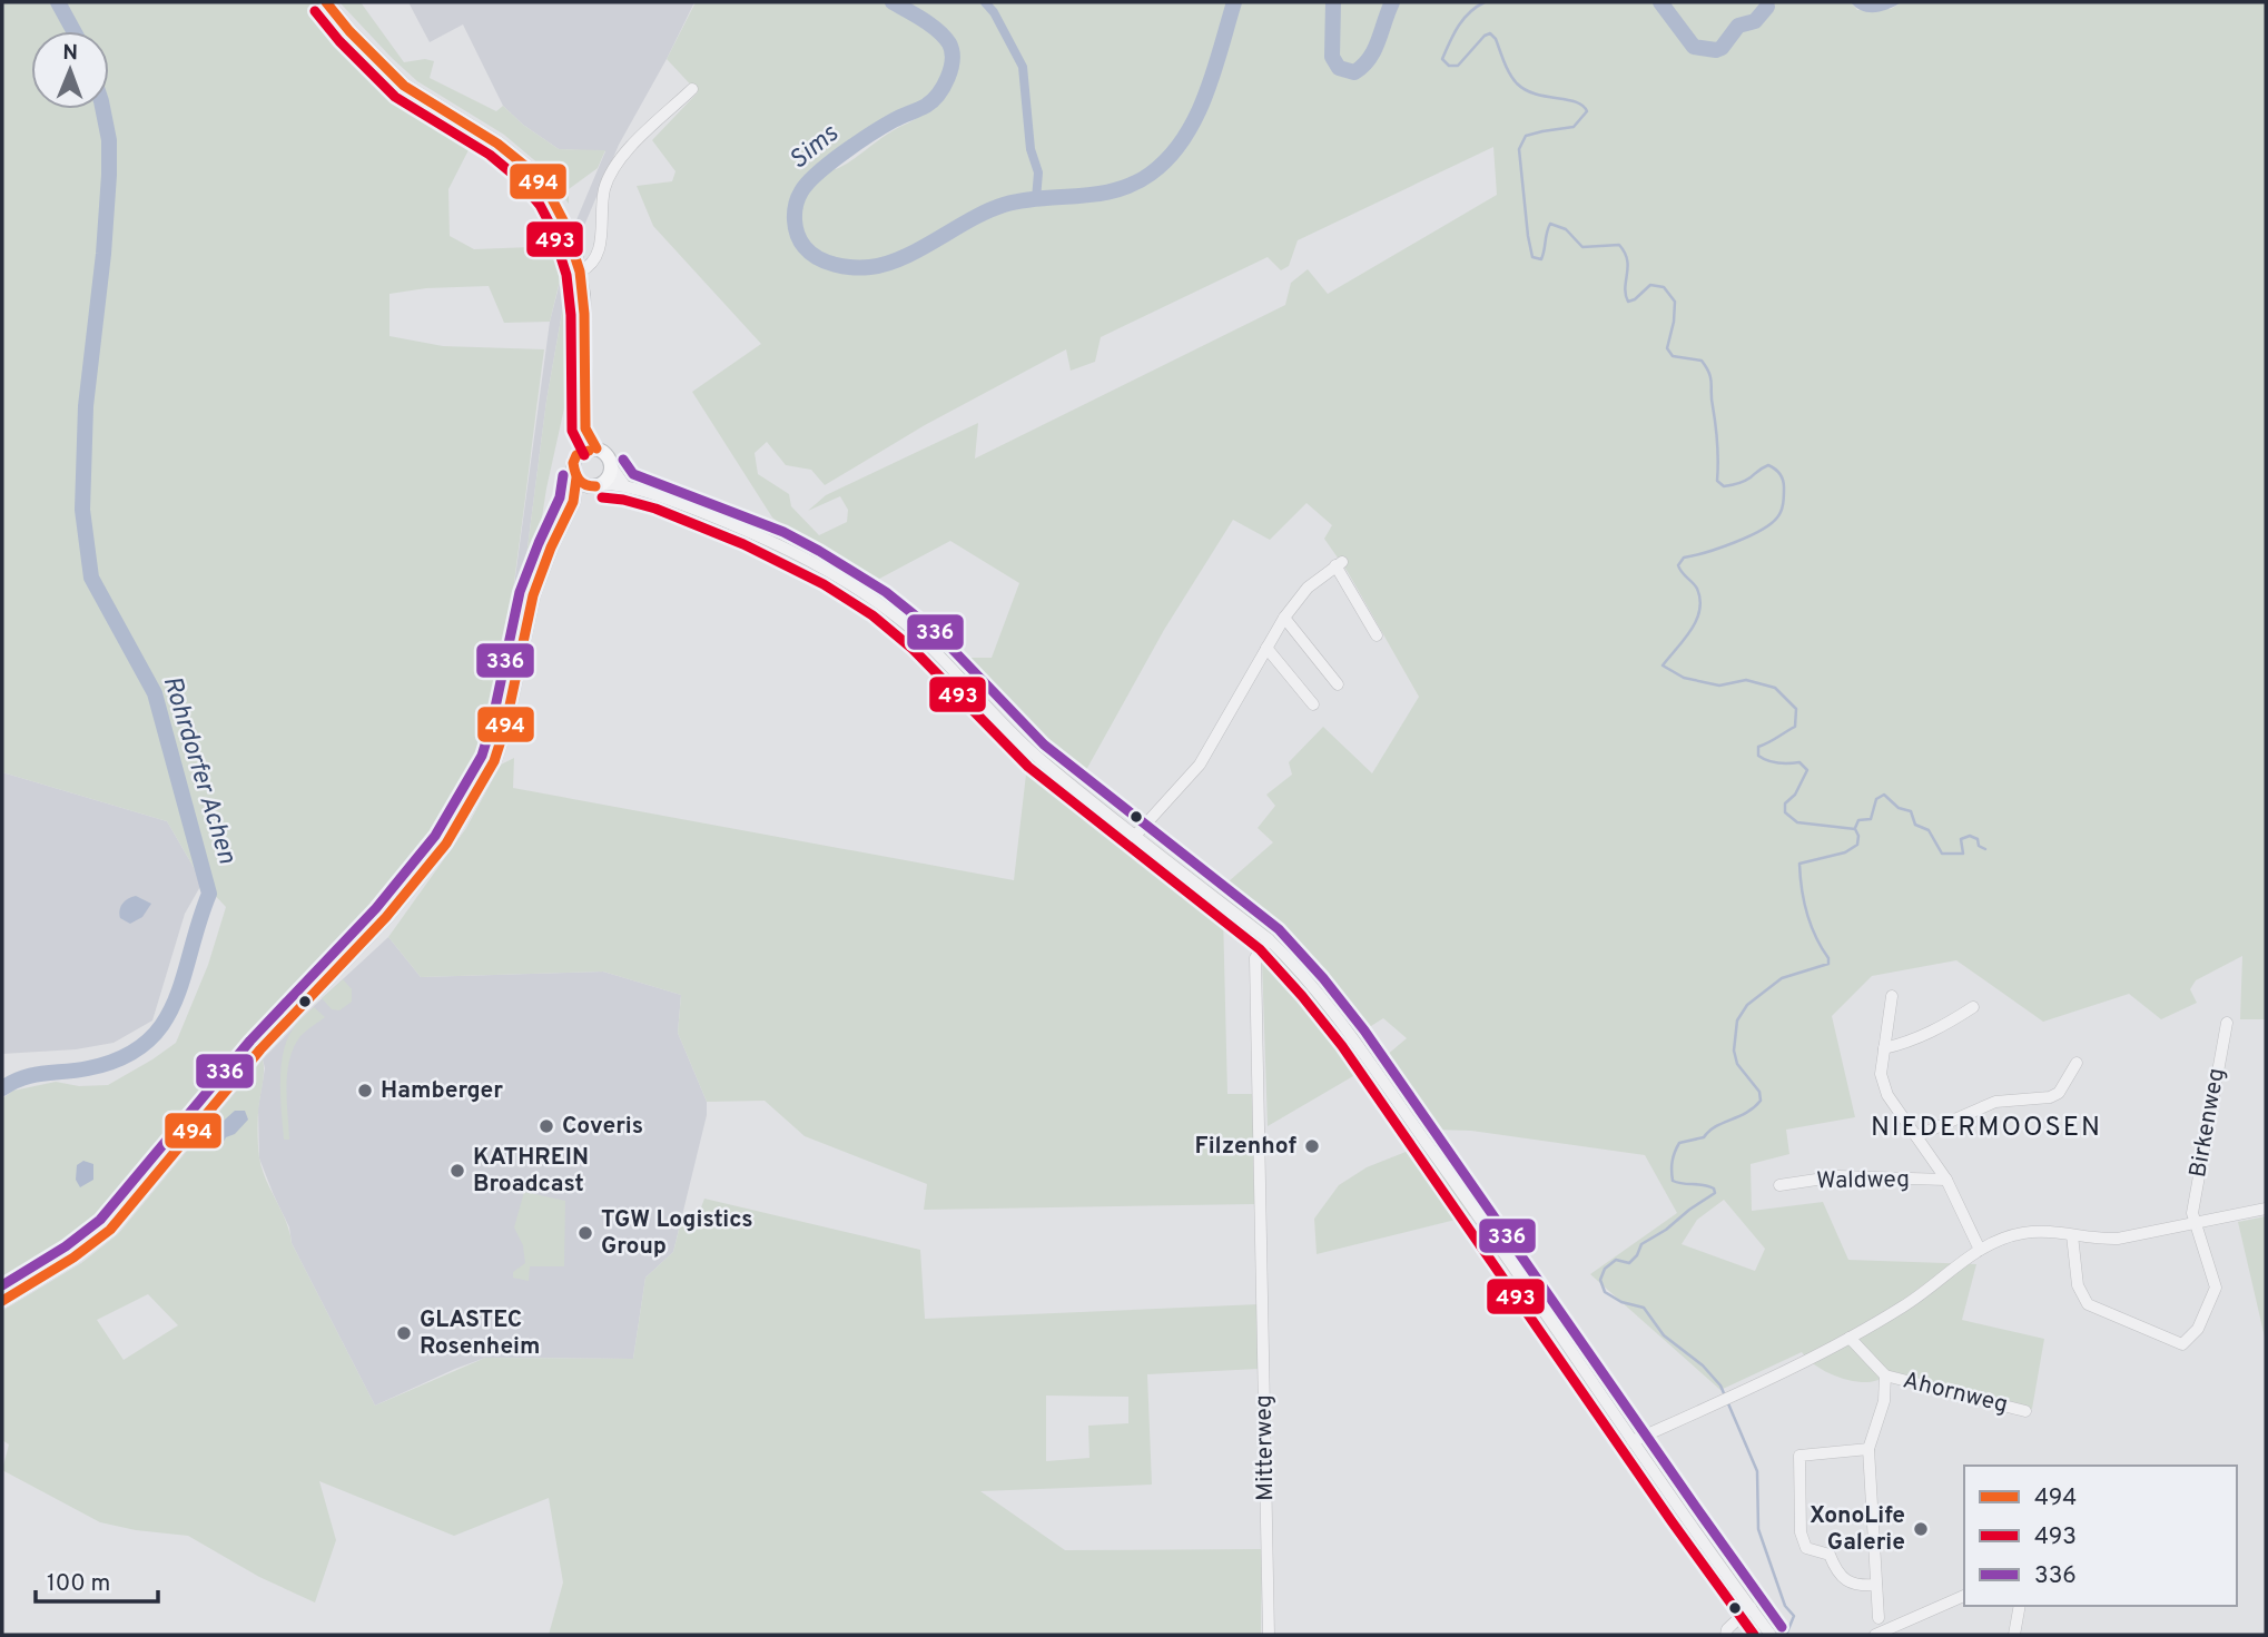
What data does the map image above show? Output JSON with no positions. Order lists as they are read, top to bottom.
{
  "streets": {
    "street": [
      "Birkenweg",
      "Waldweg",
      "Ahornweg",
      "Mitterweg"
    ]
  },
  "districts": ["NIEDERMOOSEN"],
  "water": ["Sims", "Rohrdorfer Achen"],
  "places": [
    "Hamberger",
    "Coveris",
    "Filzenhof",
    "KATHREIN Broadcast",
    "TGW Logistics Group",
    "GLASTEC Rosenheim",
    "XonoLife Galerie"
  ],
  "lines": ["transit line 494", "transit line 493", "transit line 336"],
  "legend": ["494", "493", "336"],
  "scale_bar": "100 m",
  "north": "top"
}
